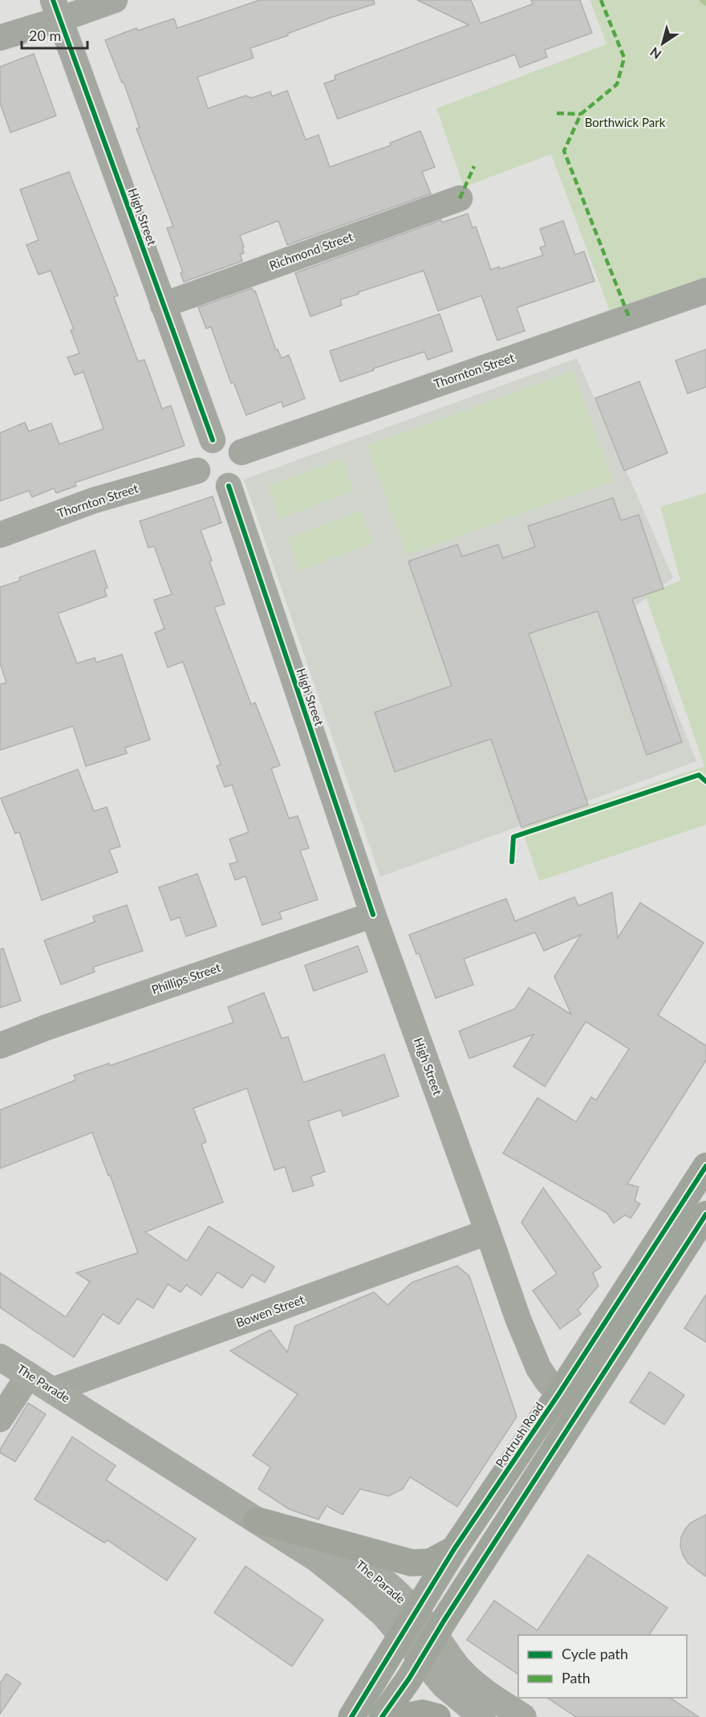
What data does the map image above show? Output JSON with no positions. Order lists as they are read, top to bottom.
{
  "streets": {
    "highway": ["Portrush Road"],
    "main road": ["The Parade"],
    "street": [
      "High Street",
      "Richmond Street",
      "Thornton Street",
      "Phillips Street",
      "Bowen Street"
    ]
  },
  "crossings": [
    ["High Street", "Richmond Street"],
    ["High Street", "Thornton Street"],
    ["High Street", "Phillips Street"],
    ["High Street", "Bowen Street"],
    ["High Street", "Portrush Road"],
    ["Bowen Street", "The Parade"],
    ["The Parade", "Portrush Road"]
  ],
  "parks": ["Borthwick Park"],
  "legend": ["Cycle path", "Path"],
  "scale_bar": "20 m",
  "north": "bottom left"
}
